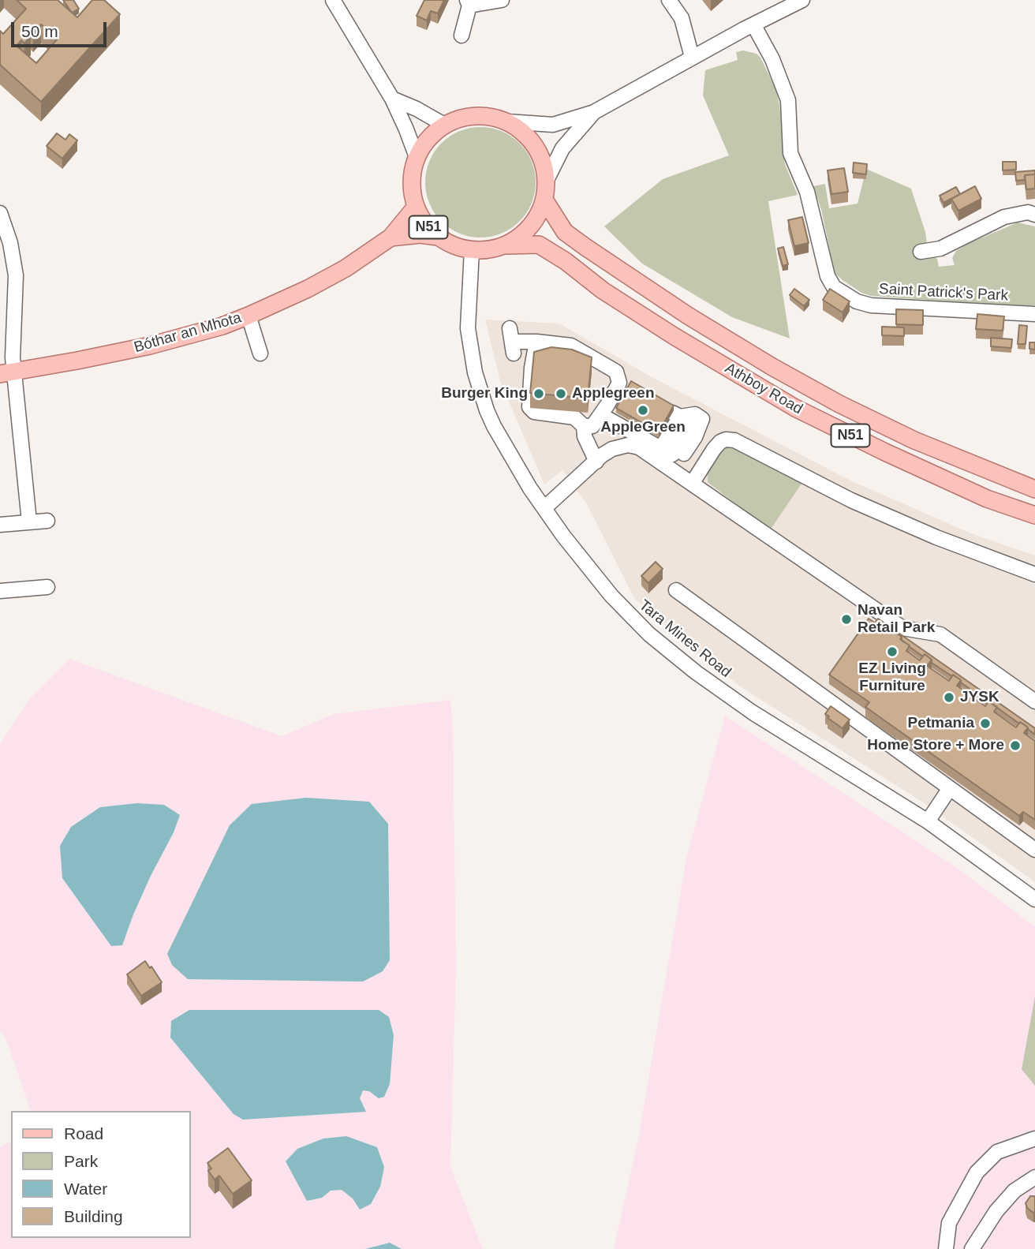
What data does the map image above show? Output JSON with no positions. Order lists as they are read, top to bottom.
{
  "streets": {
    "main road": ["N51", "Bóthar an Mhota", "Athboy Road"],
    "street": ["Saint Patrick's Park", "Tara Mines Road"]
  },
  "crossings": [
    ["N51", "Bóthar an Mhota"],
    ["N51", "Athboy Road"],
    ["N51", "Tara Mines Road"],
    ["Bóthar an Mhota", "Athboy Road"],
    ["Bóthar an Mhota", "Tara Mines Road"],
    ["Athboy Road", "Tara Mines Road"]
  ],
  "places": [
    "Burger King",
    "Applegreen",
    "AppleGreen",
    "Navan Retail Park",
    "EZ Living Furniture",
    "JYSK",
    "Petmania",
    "Home Store + More"
  ],
  "legend": [
    "Road",
    "Park",
    "Water",
    "Building"
  ],
  "scale_bar": "50 m"
}
